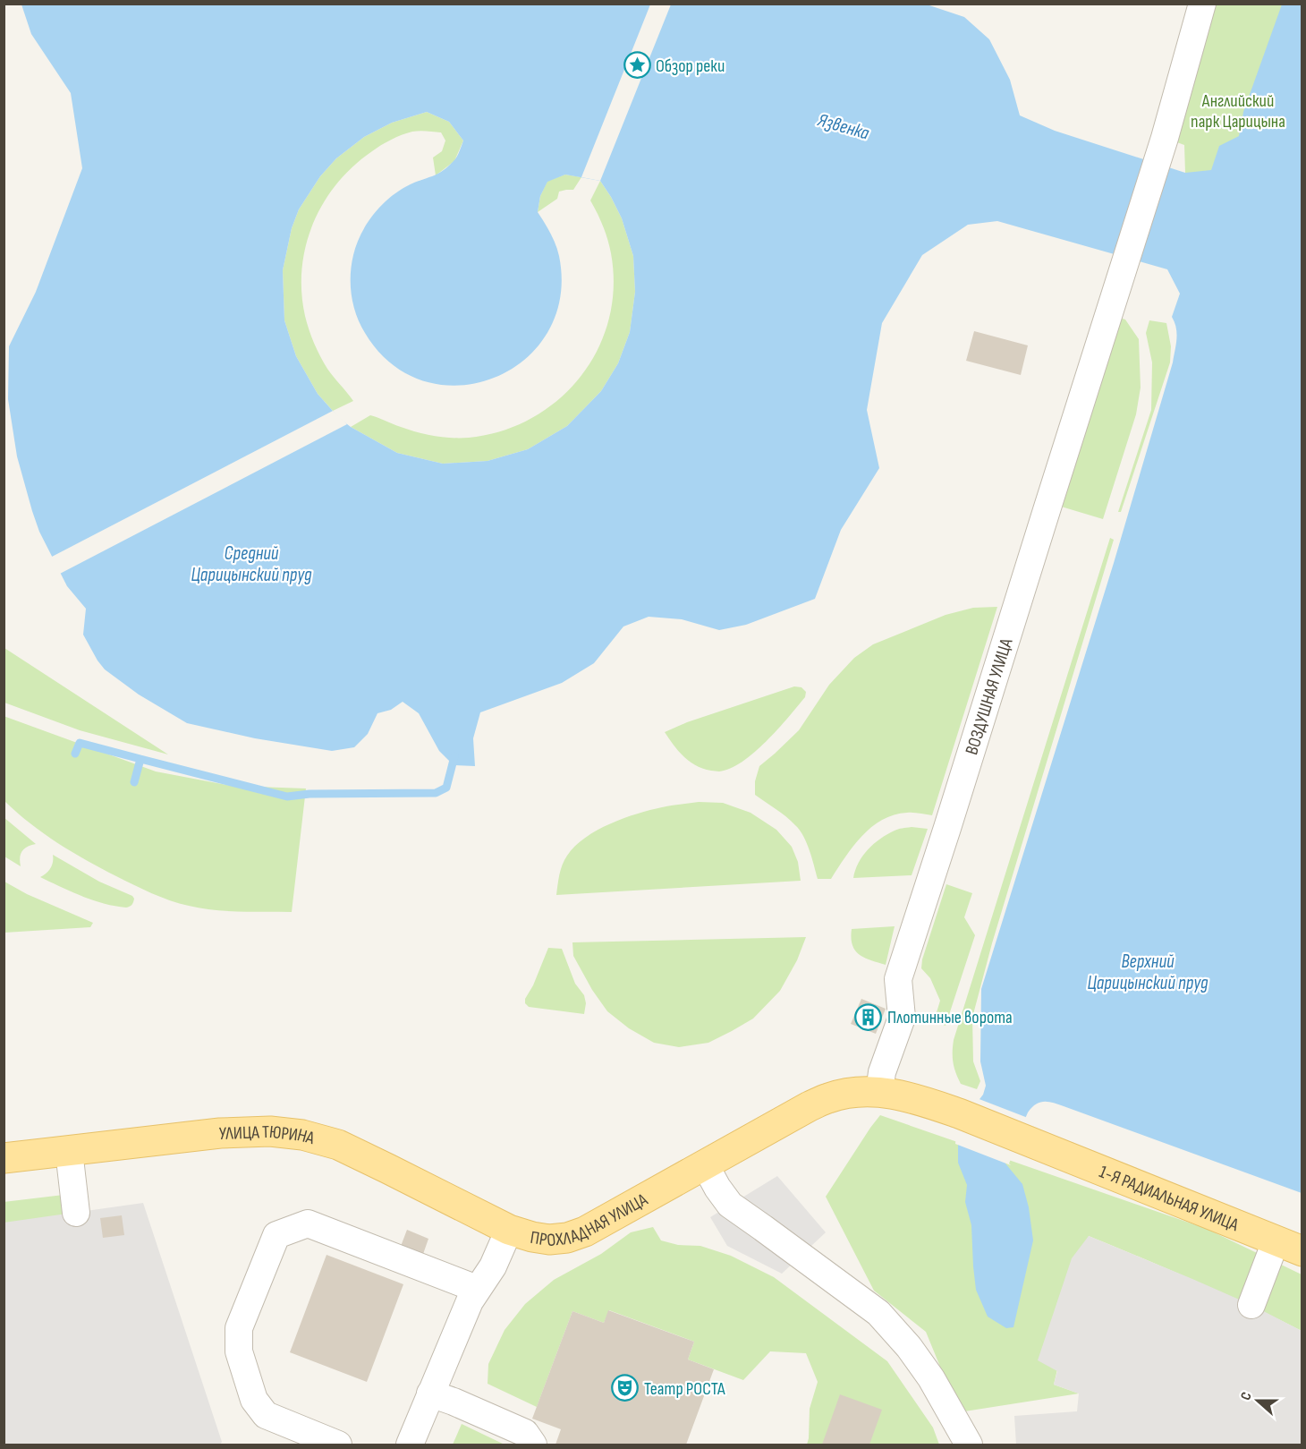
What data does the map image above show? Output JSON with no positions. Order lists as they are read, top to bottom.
{
  "streets": {
    "main road": ["УЛИЦА ТЮРИНА", "1-Я РАДИАЛЬНАЯ УЛИЦА", "ПРОХЛАДНАЯ УЛИЦА"],
    "street": ["ВОЗДУШНАЯ УЛИЦА"]
  },
  "crossings": [
    ["ВОЗДУШНАЯ УЛИЦА", "1-Я РАДИАЛЬНАЯ УЛИЦА"],
    ["ВОЗДУШНАЯ УЛИЦА", "ПРОХЛАДНАЯ УЛИЦА"],
    ["УЛИЦА ТЮРИНА", "ПРОХЛАДНАЯ УЛИЦА"],
    ["1-Я РАДИАЛЬНАЯ УЛИЦА", "ПРОХЛАДНАЯ УЛИЦА"]
  ],
  "water": ["Язвенка", "Средний Царицынский пруд", "Верхний Царицынский пруд"],
  "parks": ["Английский парк Царицына"],
  "places": {
    "place": ["Обзор реки"],
    "building": ["Плотинные ворота"],
    "theatre": ["Театр РОСТА"]
  },
  "north": "left"
}
